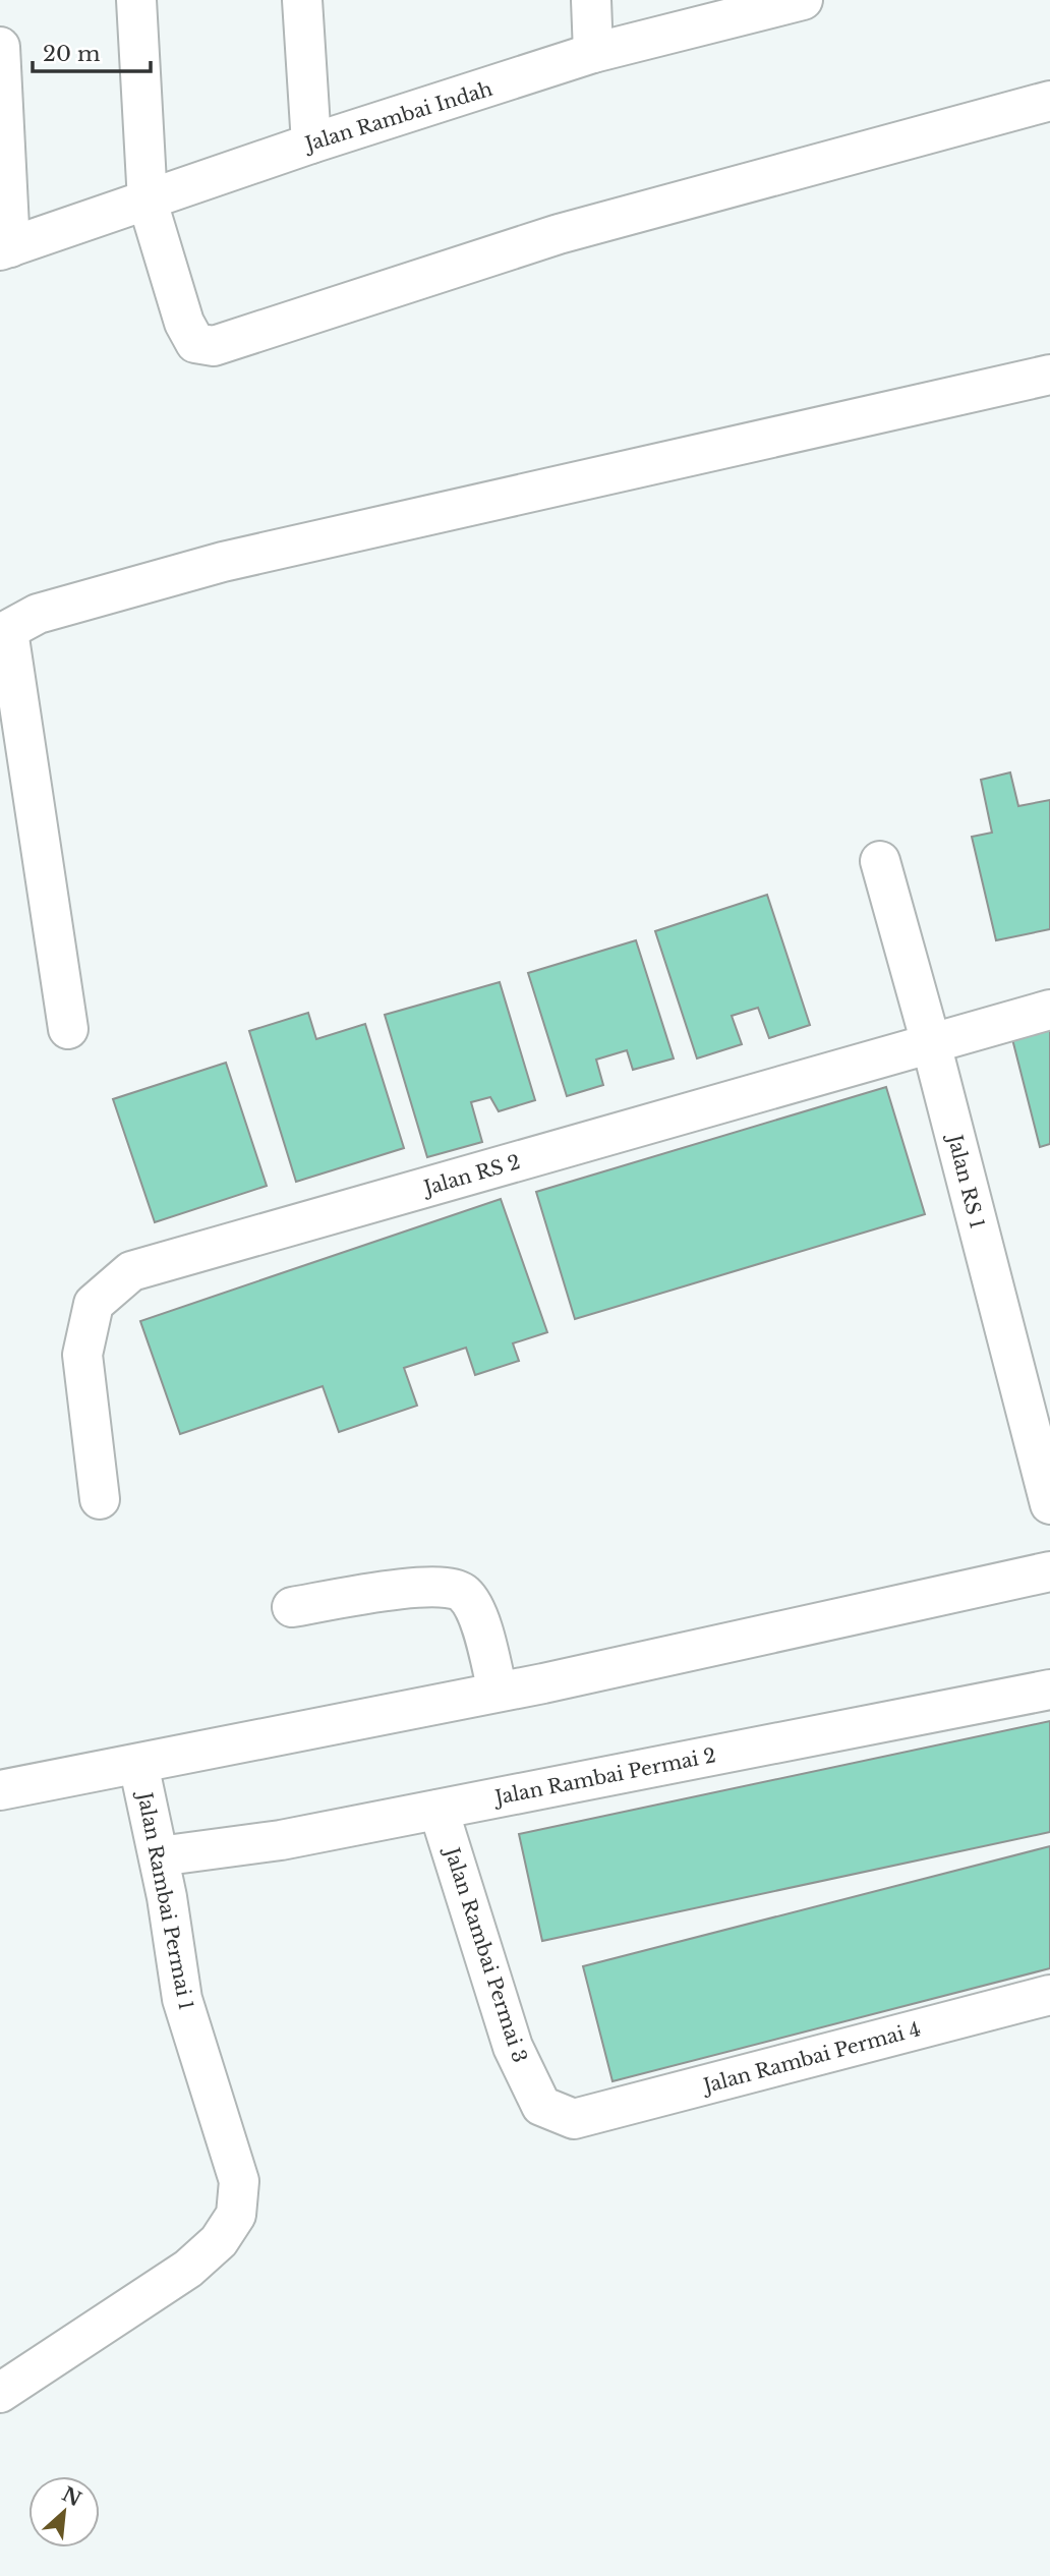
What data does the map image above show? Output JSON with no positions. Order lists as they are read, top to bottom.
{
  "streets": {
    "street": [
      "Jalan Rambai Indah",
      "Jalan RS 2",
      "Jalan RS 1",
      "Jalan Rambai Permai 2",
      "Jalan Rambai Permai 1",
      "Jalan Rambai Permai 3",
      "Jalan Rambai Permai 4"
    ]
  },
  "crossings": [
    ["Jalan RS 2", "Jalan RS 1"],
    ["Jalan Rambai Permai 2", "Jalan Rambai Permai 1"],
    ["Jalan Rambai Permai 2", "Jalan Rambai Permai 3"],
    ["Jalan Rambai Permai 3", "Jalan Rambai Permai 4"]
  ],
  "scale_bar": "20 m",
  "north": "top right"
}
